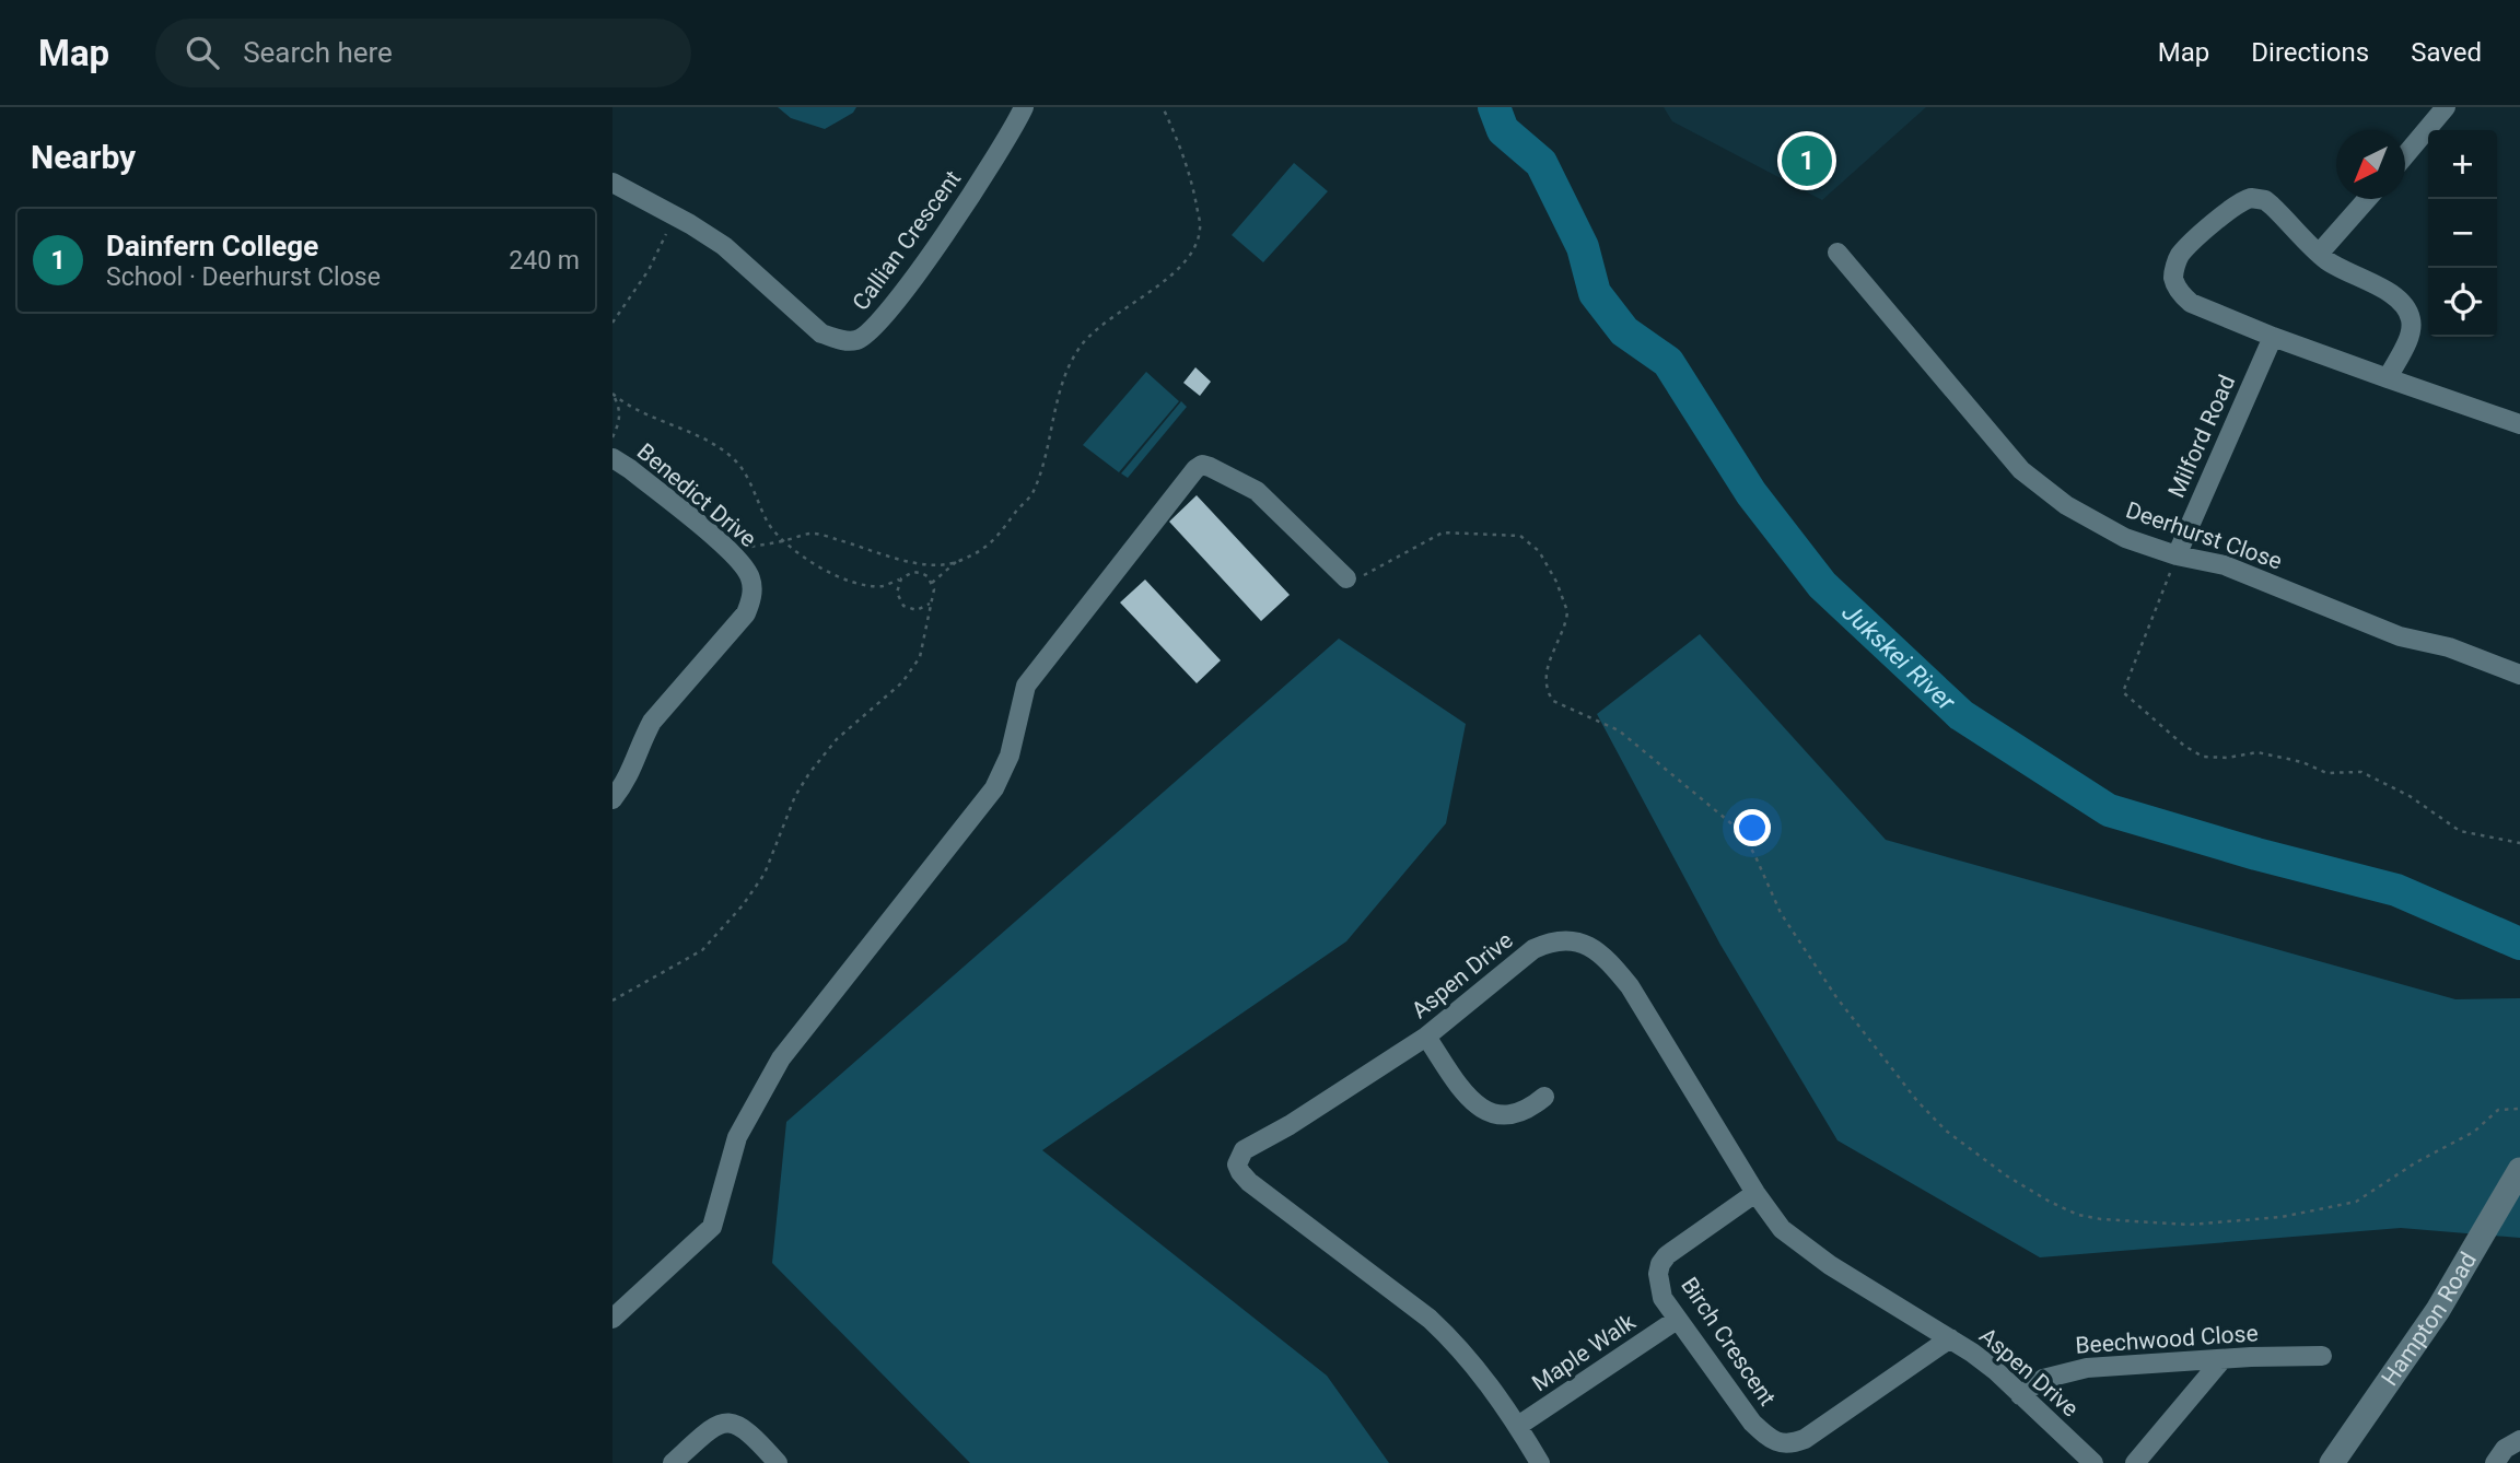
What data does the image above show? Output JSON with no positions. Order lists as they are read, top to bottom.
{
  "streets": {
    "street": [
      "Callian Crescent",
      "Milford Road",
      "Benedict Drive",
      "Deerhurst Close",
      "Aspen Drive",
      "Hampton Road",
      "Beechwood Close",
      "Birch Crescent",
      "Maple Walk"
    ]
  },
  "crossings": [
    ["Milford Road", "Deerhurst Close"],
    ["Aspen Drive", "Beechwood Close"],
    ["Aspen Drive", "Birch Crescent"],
    ["Aspen Drive", "Maple Walk"],
    ["Birch Crescent", "Maple Walk"]
  ],
  "water": ["Jukskei River"],
  "north": "bottom left",
  "page": {
    "header": "Map",
    "search": "Search here",
    "nav": ["Map", "Directions", "Saved"],
    "heading": "Nearby",
    "map_buttons": ["+", "−"],
    "pins": "1",
    "list": [
      {
        "mark": "1",
        "name": "Dainfern College",
        "note": "School · Deerhurst Close",
        "value": "240 m"
      }
    ]
  }
}
